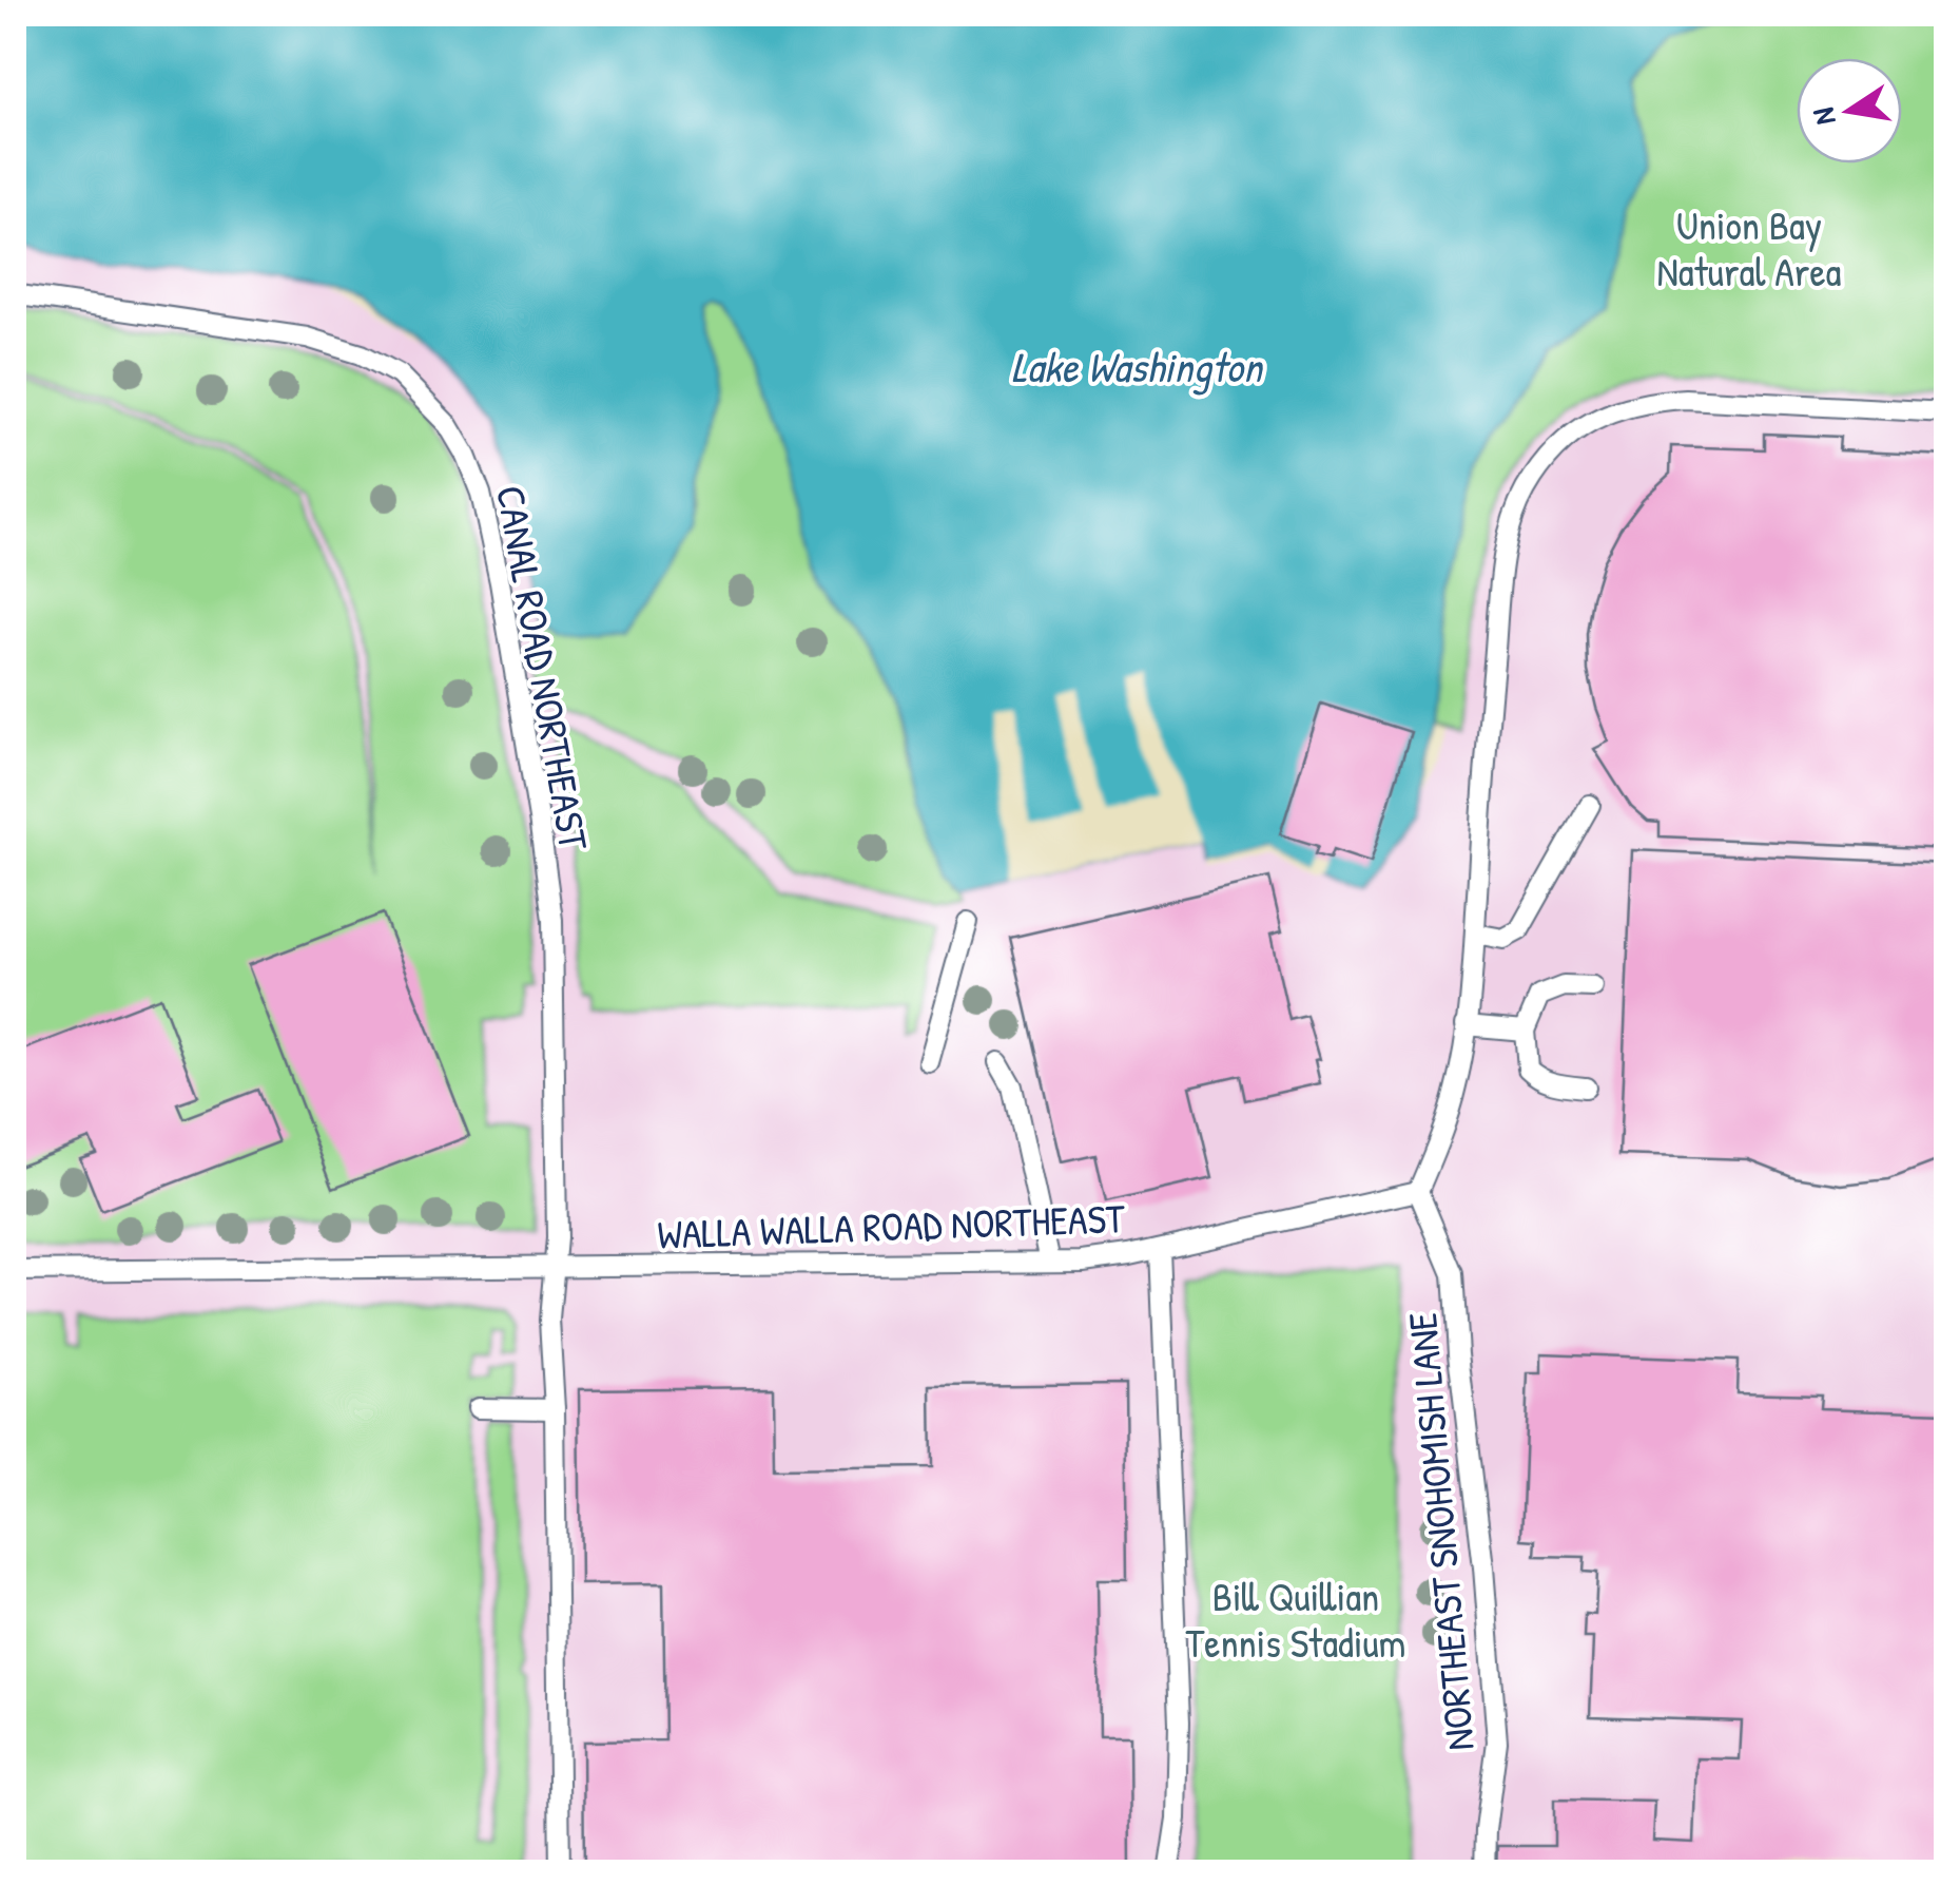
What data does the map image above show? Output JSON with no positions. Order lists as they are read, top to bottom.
{
  "streets": {
    "lane": ["CANAL ROAD NORTHEAST", "WALLA WALLA ROAD NORTHEAST", "NORTHEAST SNOHOMISH LANE"]
  },
  "crossings": [
    ["CANAL ROAD NORTHEAST", "WALLA WALLA ROAD NORTHEAST"],
    ["WALLA WALLA ROAD NORTHEAST", "NORTHEAST SNOHOMISH LANE"]
  ],
  "water": ["Lake Washington"],
  "parks": ["Union Bay Natural Area", "Bill Quillian Tennis Stadium"],
  "north": "left"
}
